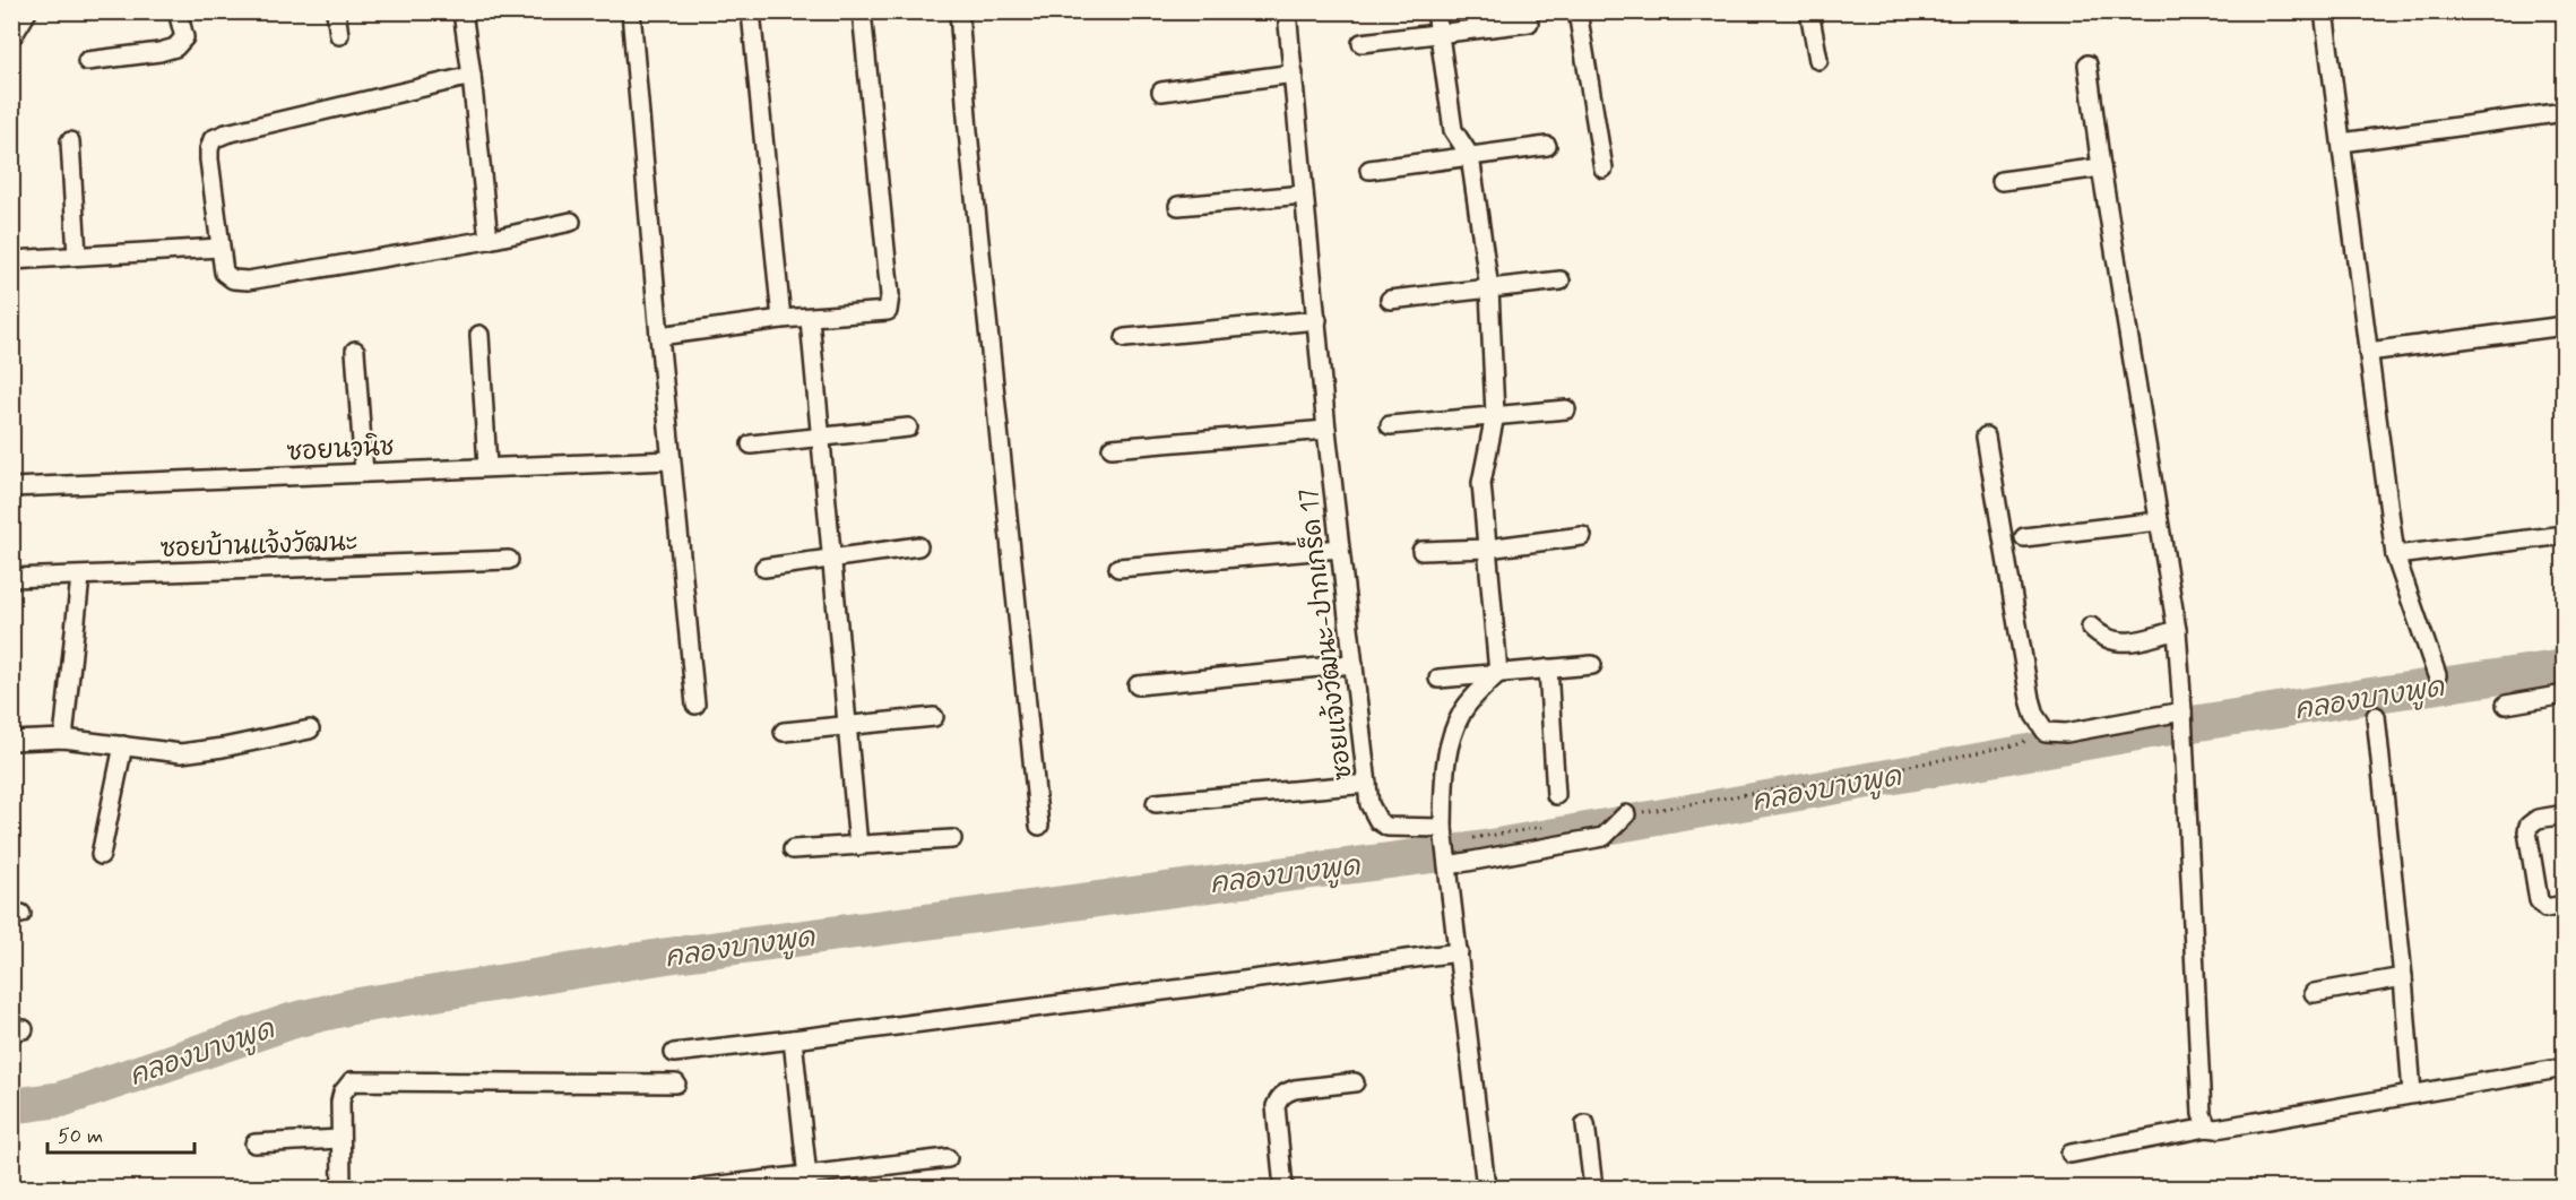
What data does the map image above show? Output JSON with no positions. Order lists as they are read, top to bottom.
{
  "streets": {
    "street": ["ซอยนวนิช", "ซอยบ้านแจ้งวัฒนะ", "ซอยแจ้งวัฒนะ-ปากเกร็ด 17"]
  },
  "water": ["คลองบางพูด"],
  "scale_bar": "50 m"
}
